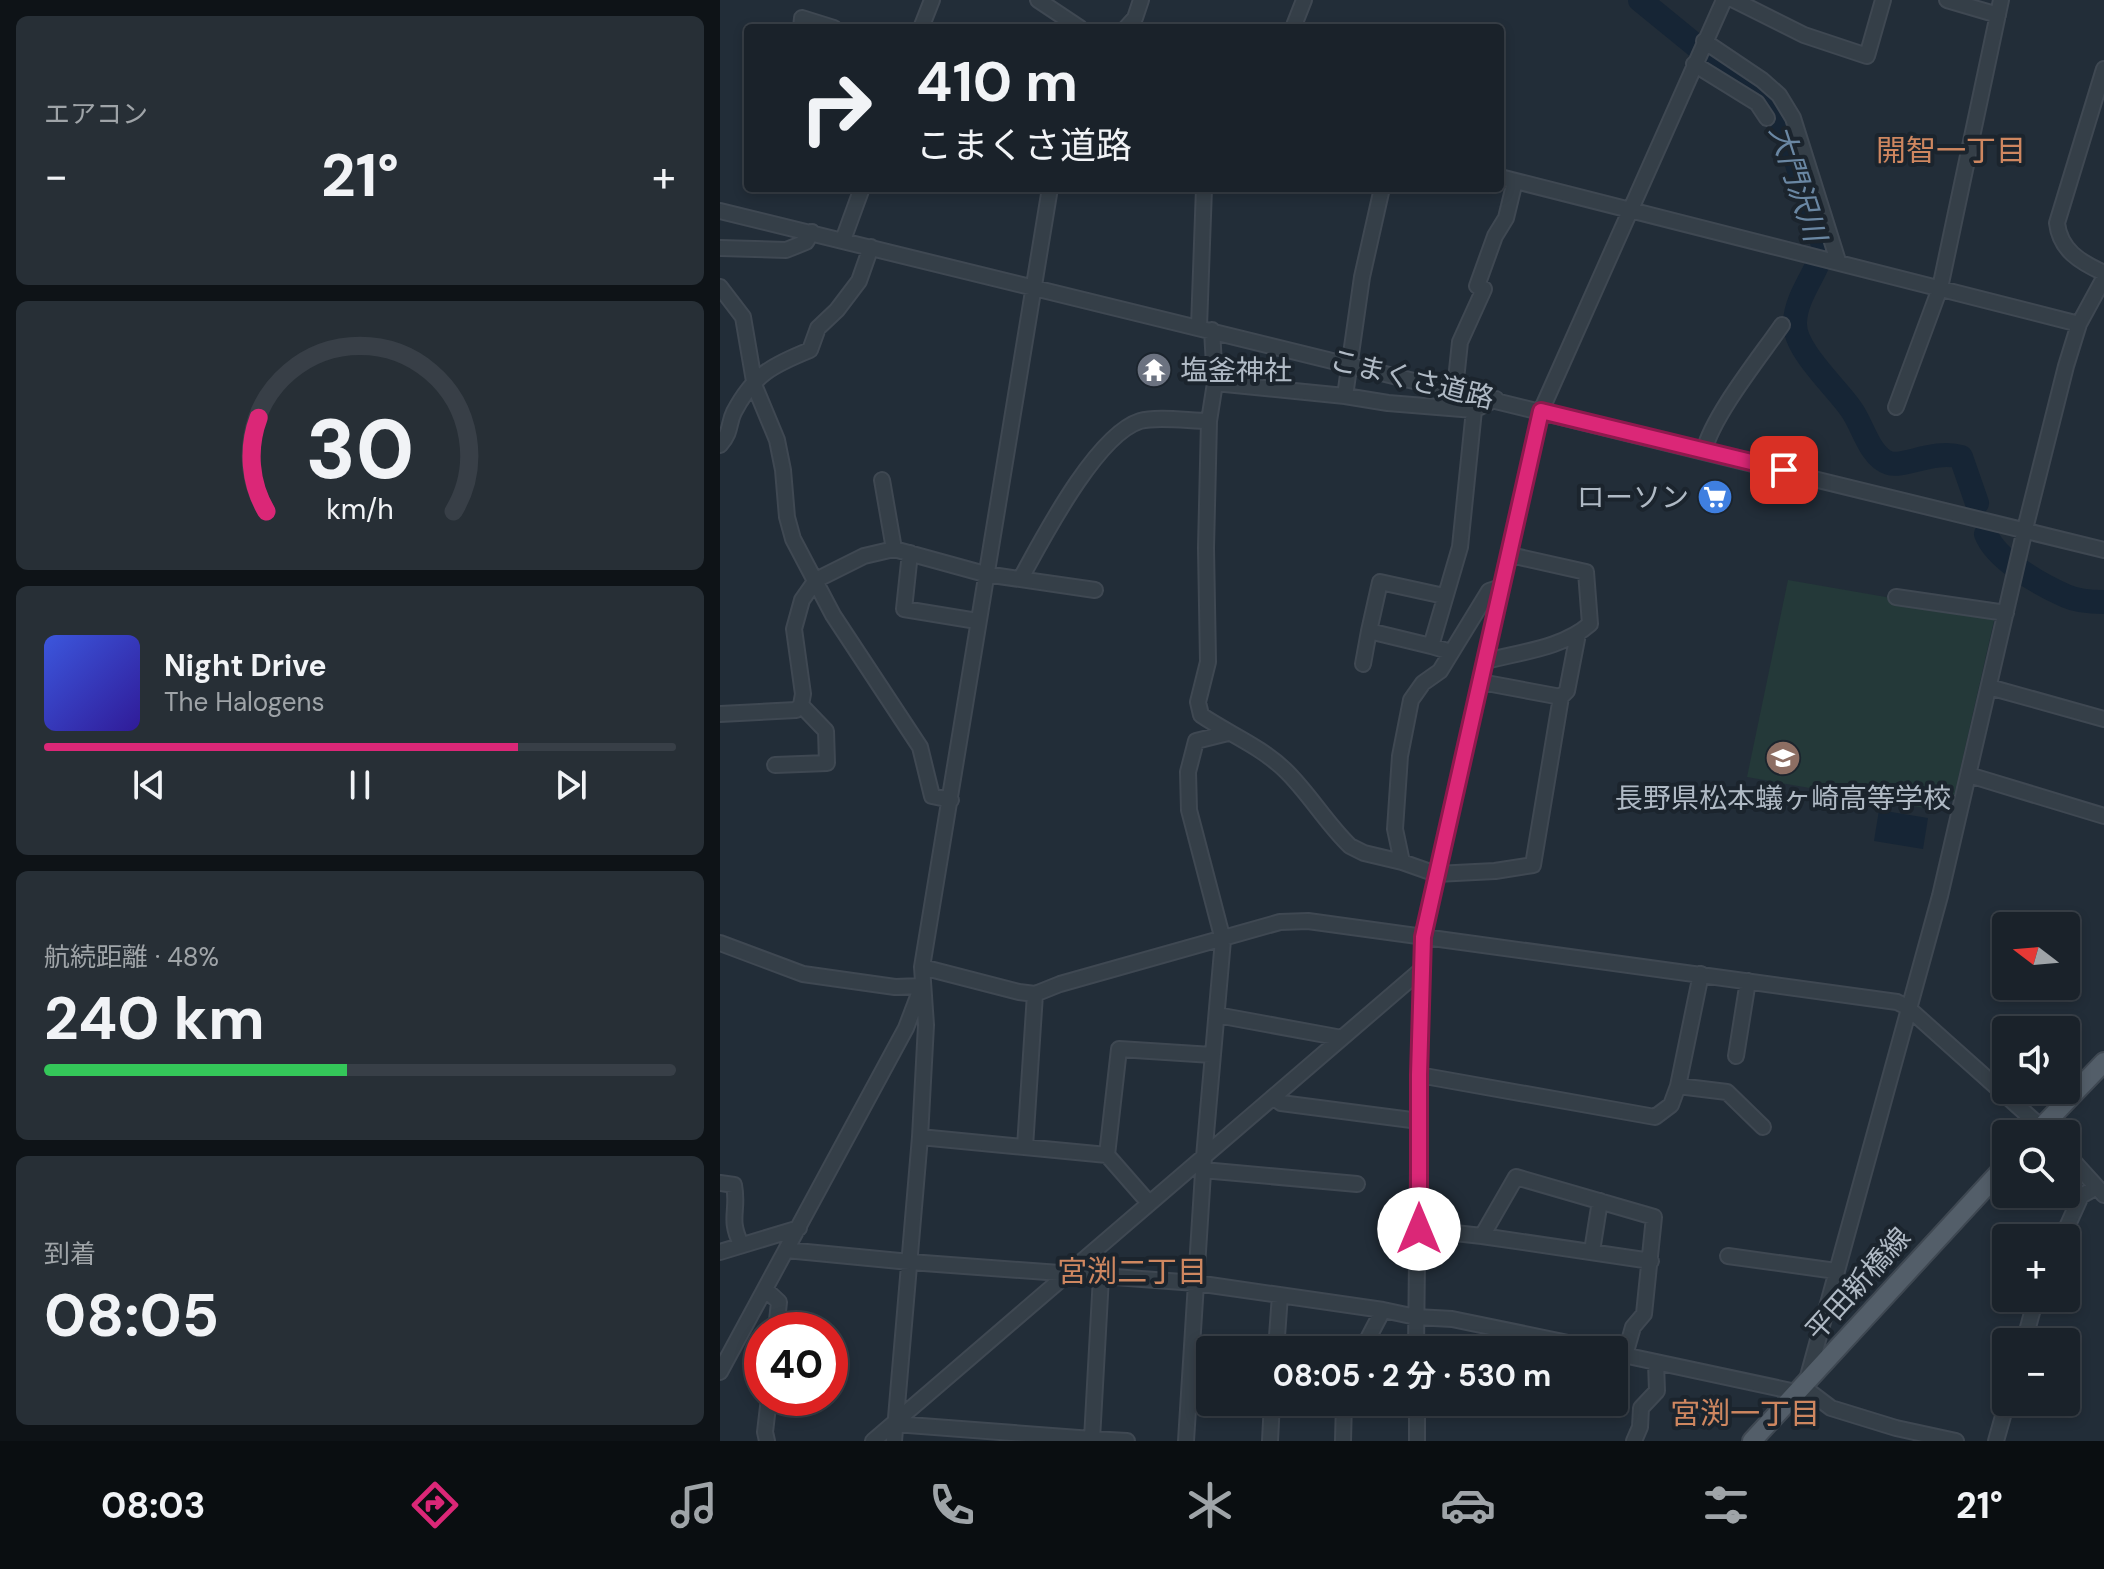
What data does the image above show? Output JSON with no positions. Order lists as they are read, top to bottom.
{
  "streets": {
    "main road": ["平田新橋線"],
    "street": ["こまくさ道路"]
  },
  "districts": ["開智一丁目", "宮渕二丁目", "宮渕一丁目"],
  "water": ["大門沢川"],
  "places": {
    "temple": ["塩釜神社"],
    "supermarket": ["ローソン"],
    "school or university": ["長野県松本蟻ヶ崎高等学校"]
  },
  "north": "left",
  "page": {
    "tile": [
      "エアコン",
      ["航続距離 · 48%", "240 km"],
      ["到着", "08:05"]
    ],
    "turn": ["410 m", "こまくさ道路"],
    "heat": ["−", "21°", "+"],
    "song": ["Night Drive", "The Halogens"],
    "map_buttons": ["+", "−"],
    "limit": "40",
    "trip": "08:05 · 2 分 · 530 m",
    "tabs": ["08:03", "21°"],
    "gauge": ["30", "km/h"]
  }
}
